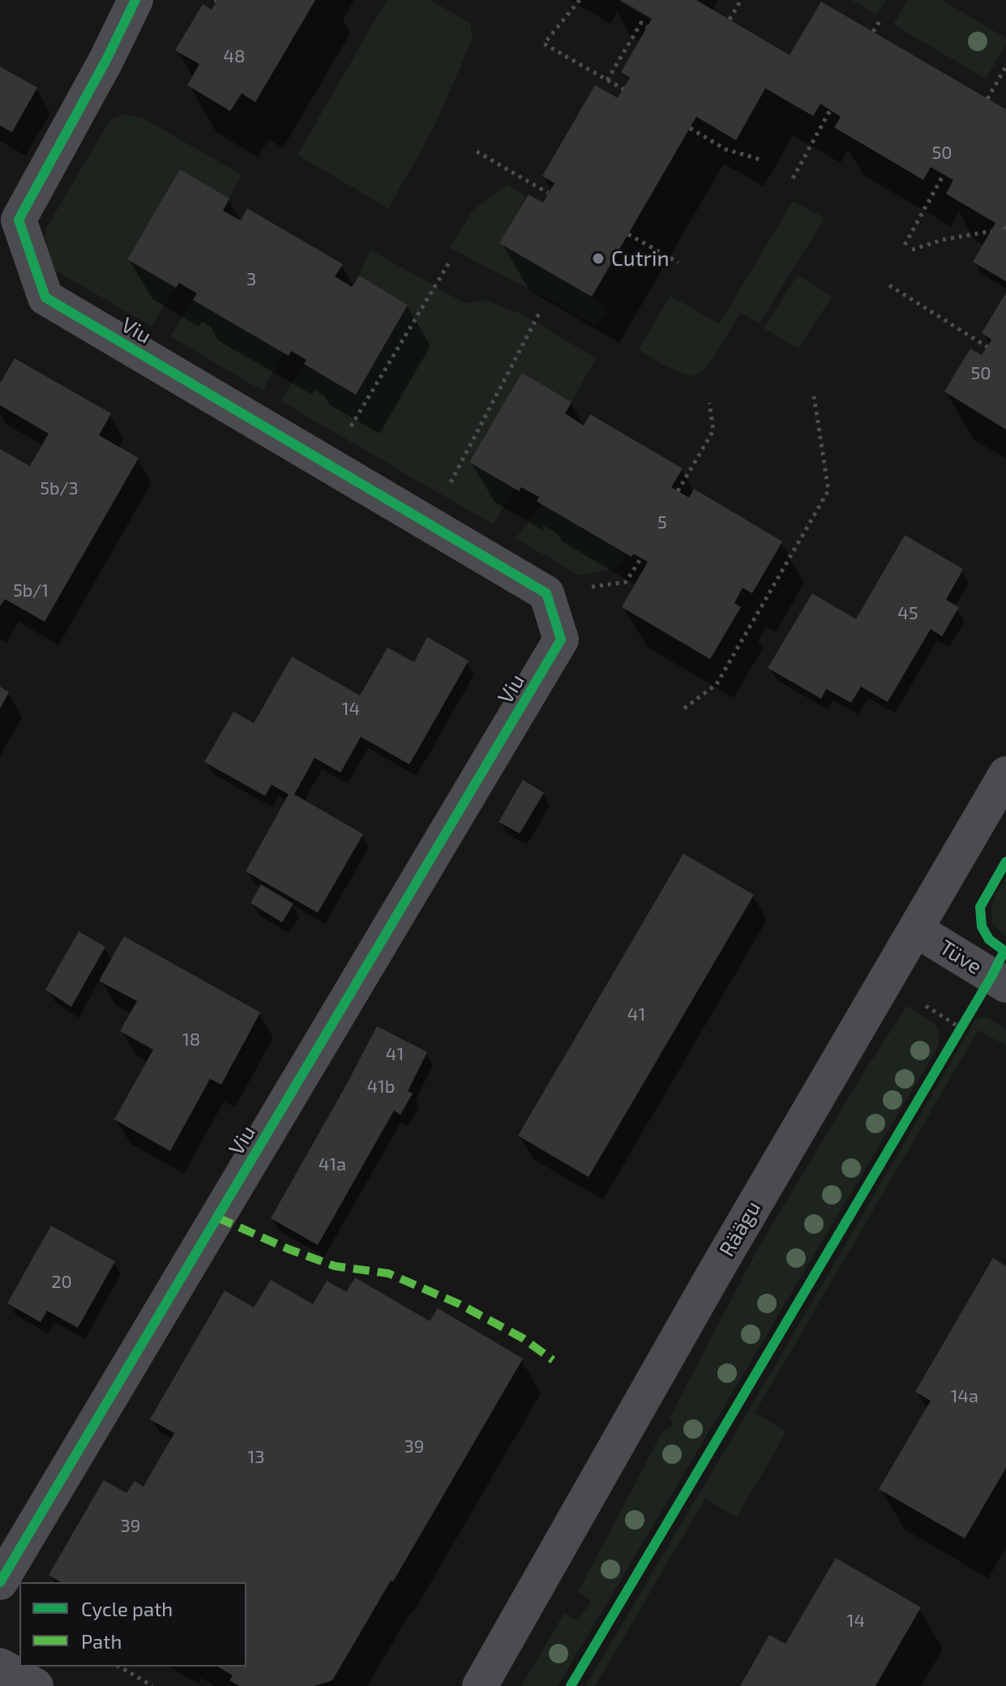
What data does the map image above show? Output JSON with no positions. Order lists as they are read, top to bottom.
{
  "streets": {
    "street": ["Viu", "Tüve", "Räägu"]
  },
  "crossings": [
    ["Tüve", "Räägu"]
  ],
  "places": ["Cutrin"],
  "house_numbers": [
    "48",
    "50",
    "3",
    "50",
    "5b/3",
    "5",
    "5b/1",
    "45",
    "14",
    "41",
    "18",
    "41",
    "41b",
    "41a",
    "20",
    "14a",
    "39",
    "13",
    "39",
    "14"
  ],
  "legend": ["Cycle path", "Path"]
}
